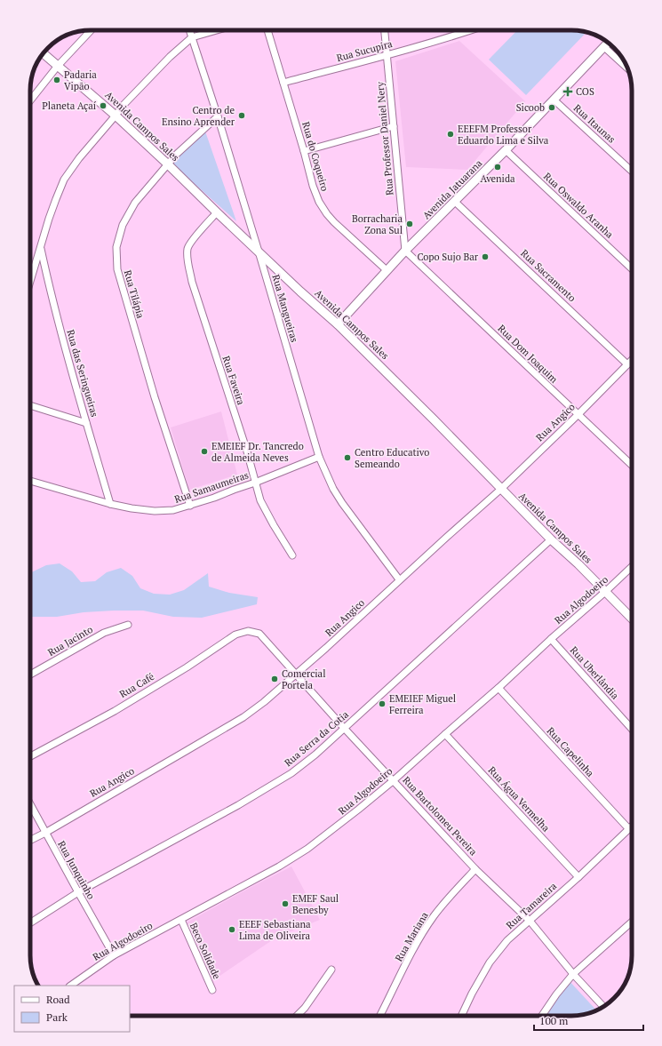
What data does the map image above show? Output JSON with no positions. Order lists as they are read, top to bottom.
{
  "streets": {
    "street": [
      "Rua Sucupira",
      "Rua Itaunas",
      "Avenida Campos Sales",
      "Rua Professor Daniel Nery",
      "Rua do Coqueiro",
      "Avenida Jatuarana",
      "Rua Oswaldo Aranha",
      "Rua Sacramento",
      "Rua Tilápia",
      "Rua Mangueiras",
      "Rua Dom Joaquim",
      "Rua das Seringueiras",
      "Rua Faveira",
      "Rua Angico",
      "Rua Samaumeiras",
      "Rua Algodoeiro",
      "Rua Jacinto",
      "Rua Uberlândia",
      "Rua Café",
      "Rua Serra da Cotia",
      "Rua Capelinha",
      "Rua Água Vermelha",
      "Rua Bartolomeu Pereira",
      "Rua Junquinho",
      "Rua Tamareira",
      "Rua Mariana",
      "Beco Solidade"
    ]
  },
  "crossings": [
    ["Rua Sucupira", "Rua Professor Daniel Nery"],
    ["Rua Sucupira", "Rua do Coqueiro"],
    ["Rua Itaunas", "Avenida Jatuarana"],
    ["Avenida Campos Sales", "Avenida Jatuarana"],
    ["Avenida Campos Sales", "Rua Tilápia"],
    ["Avenida Campos Sales", "Rua Mangueiras"],
    ["Avenida Campos Sales", "Rua Faveira"],
    ["Avenida Campos Sales", "Rua Angico"],
    ["Avenida Campos Sales", "Rua Algodoeiro"],
    ["Avenida Campos Sales", "Rua Serra da Cotia"],
    ["Rua Professor Daniel Nery", "Avenida Jatuarana"],
    ["Rua Professor Daniel Nery", "Rua Dom Joaquim"],
    ["Rua do Coqueiro", "Avenida Jatuarana"],
    ["Avenida Jatuarana", "Rua Oswaldo Aranha"],
    ["Avenida Jatuarana", "Rua Sacramento"],
    ["Avenida Jatuarana", "Rua Dom Joaquim"],
    ["Rua Sacramento", "Rua Angico"],
    ["Rua Tilápia", "Rua Mangueiras"],
    ["Rua Tilápia", "Rua Samaumeiras"],
    ["Rua Mangueiras", "Rua Angico"],
    ["Rua Mangueiras", "Rua Samaumeiras"],
    ["Rua Dom Joaquim", "Rua Angico"],
    ["Rua das Seringueiras", "Rua Samaumeiras"],
    ["Rua Faveira", "Rua Samaumeiras"],
    ["Rua Angico", "Rua Bartolomeu Pereira"],
    ["Rua Angico", "Rua Junquinho"],
    ["Rua Algodoeiro", "Rua Uberlândia"],
    ["Rua Algodoeiro", "Rua Capelinha"],
    ["Rua Algodoeiro", "Rua Água Vermelha"],
    ["Rua Algodoeiro", "Rua Bartolomeu Pereira"],
    ["Rua Algodoeiro", "Rua Junquinho"],
    ["Rua Algodoeiro", "Beco Solidade"],
    ["Rua Café", "Rua Bartolomeu Pereira"],
    ["Rua Serra da Cotia", "Rua Bartolomeu Pereira"],
    ["Rua Serra da Cotia", "Rua Junquinho"],
    ["Rua Capelinha", "Rua Tamareira"],
    ["Rua Água Vermelha", "Rua Tamareira"],
    ["Rua Bartolomeu Pereira", "Rua Tamareira"],
    ["Rua Bartolomeu Pereira", "Rua Mariana"]
  ],
  "places": {
    "other": [
      "Padaria Vipão",
      "Planeta Açaí",
      "Sicoob",
      "Centro de Ensino Aprender",
      "EEEFM Professor Eduardo Lima e Silva",
      "Avenida",
      "Borracharia Zona Sul",
      "Copo Sujo Bar",
      "EMEIEF Dr. Tancredo de Almeida Neves",
      "Centro Educativo Semeando",
      "Comercial Portela",
      "EMEIEF Miguel Ferreira",
      "EMEF Saul Benesby",
      "EEEF Sebastiana Lima de Oliveira"
    ],
    "health": ["COS"]
  },
  "legend": ["Road", "Park"],
  "scale_bar": "100 m"
}
